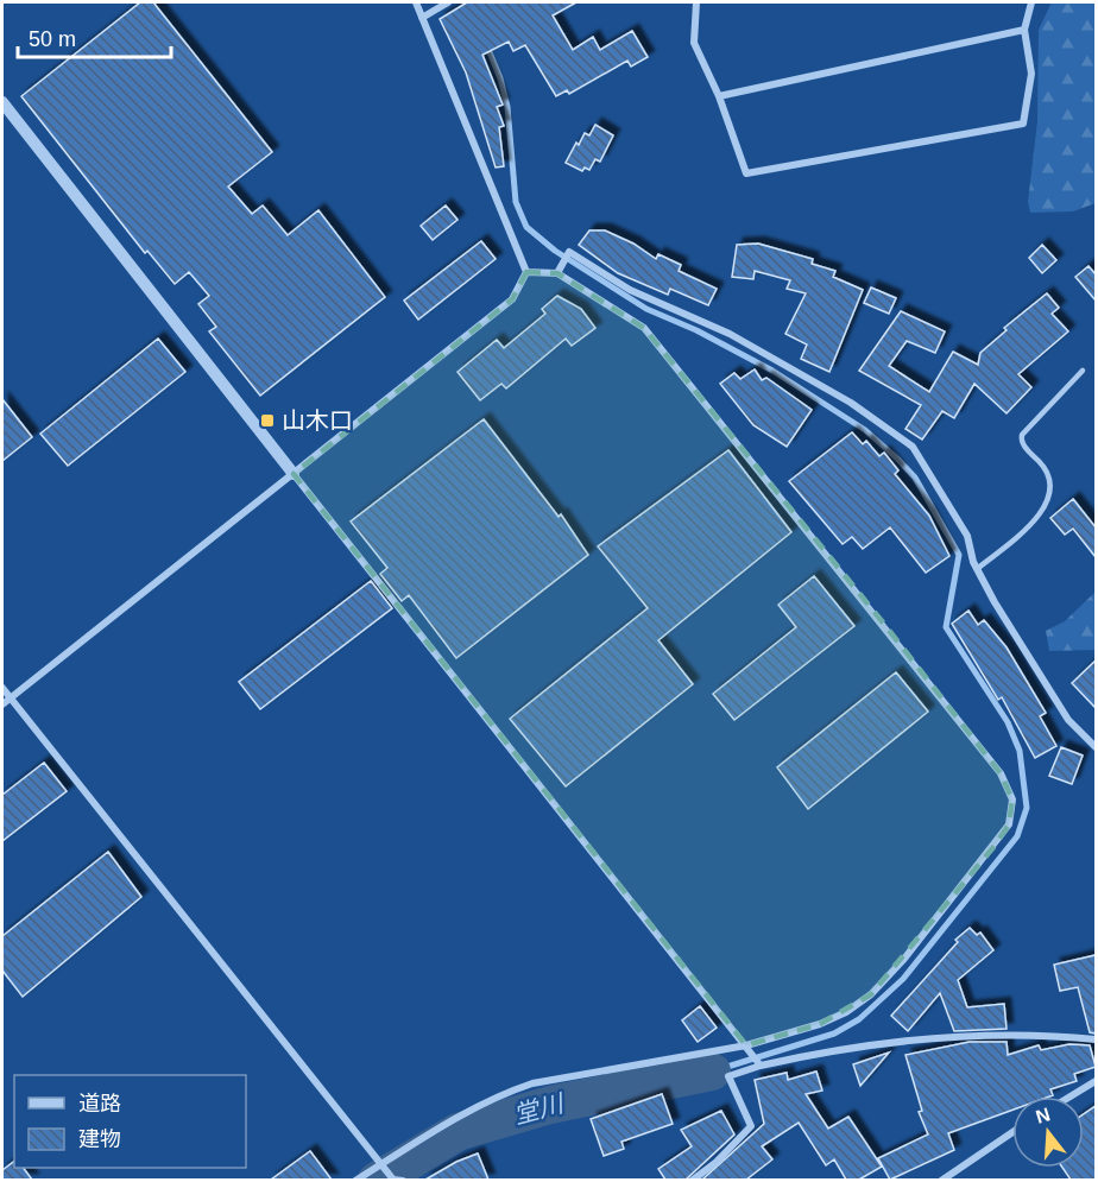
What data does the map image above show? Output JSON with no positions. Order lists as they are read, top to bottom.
{
  "water": ["堂川"],
  "places": {
    "transit": ["山木口"]
  },
  "legend": ["道路", "建物"],
  "scale_bar": "50 m",
  "north": "top"
}
